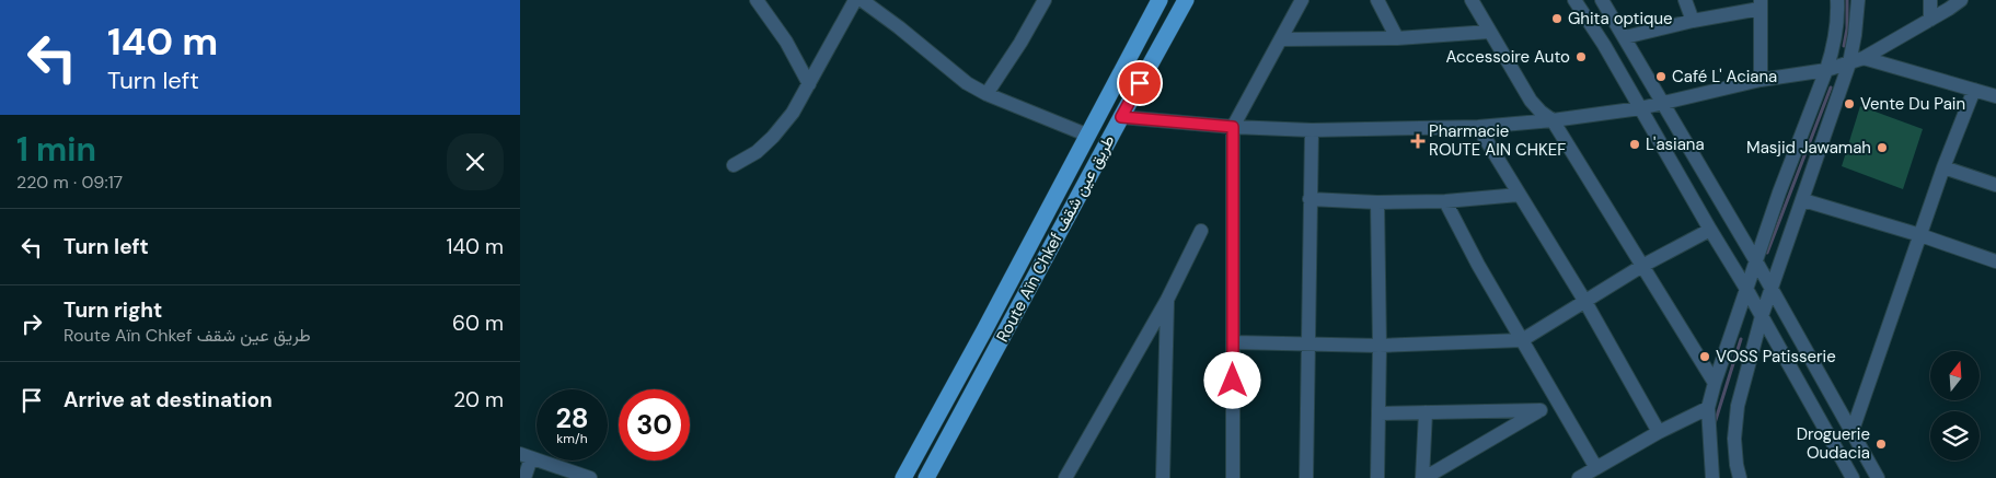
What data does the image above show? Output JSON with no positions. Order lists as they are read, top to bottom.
{
  "streets": {
    "main road": ["Route Aïn Chkef طريق عين شقف"]
  },
  "places": {
    "other": [
      "Ghita optique",
      "Accessoire Auto",
      "Café L' Aciana",
      "Vente Du Pain",
      "L'asiana",
      "Masjid Jawamah",
      "VOSS Patisserie",
      "Droguerie Oudacia"
    ],
    "health": ["Pharmacie ROUTE AIN CHKEF"]
  },
  "north": "top",
  "page": {
    "turn": ["140 m", "Turn left"],
    "heading": ["1 min", "220 m · 09:17"],
    "list": [
      {
        "name": "Turn left",
        "value": "140 m"
      },
      {
        "name": "Turn right",
        "note": "Route Aïn Chkef طريق عين شقف",
        "value": "60 m"
      },
      {
        "name": "Arrive at destination",
        "value": "20 m"
      }
    ],
    "speed": "28 km/h",
    "limit": "30"
  }
}
